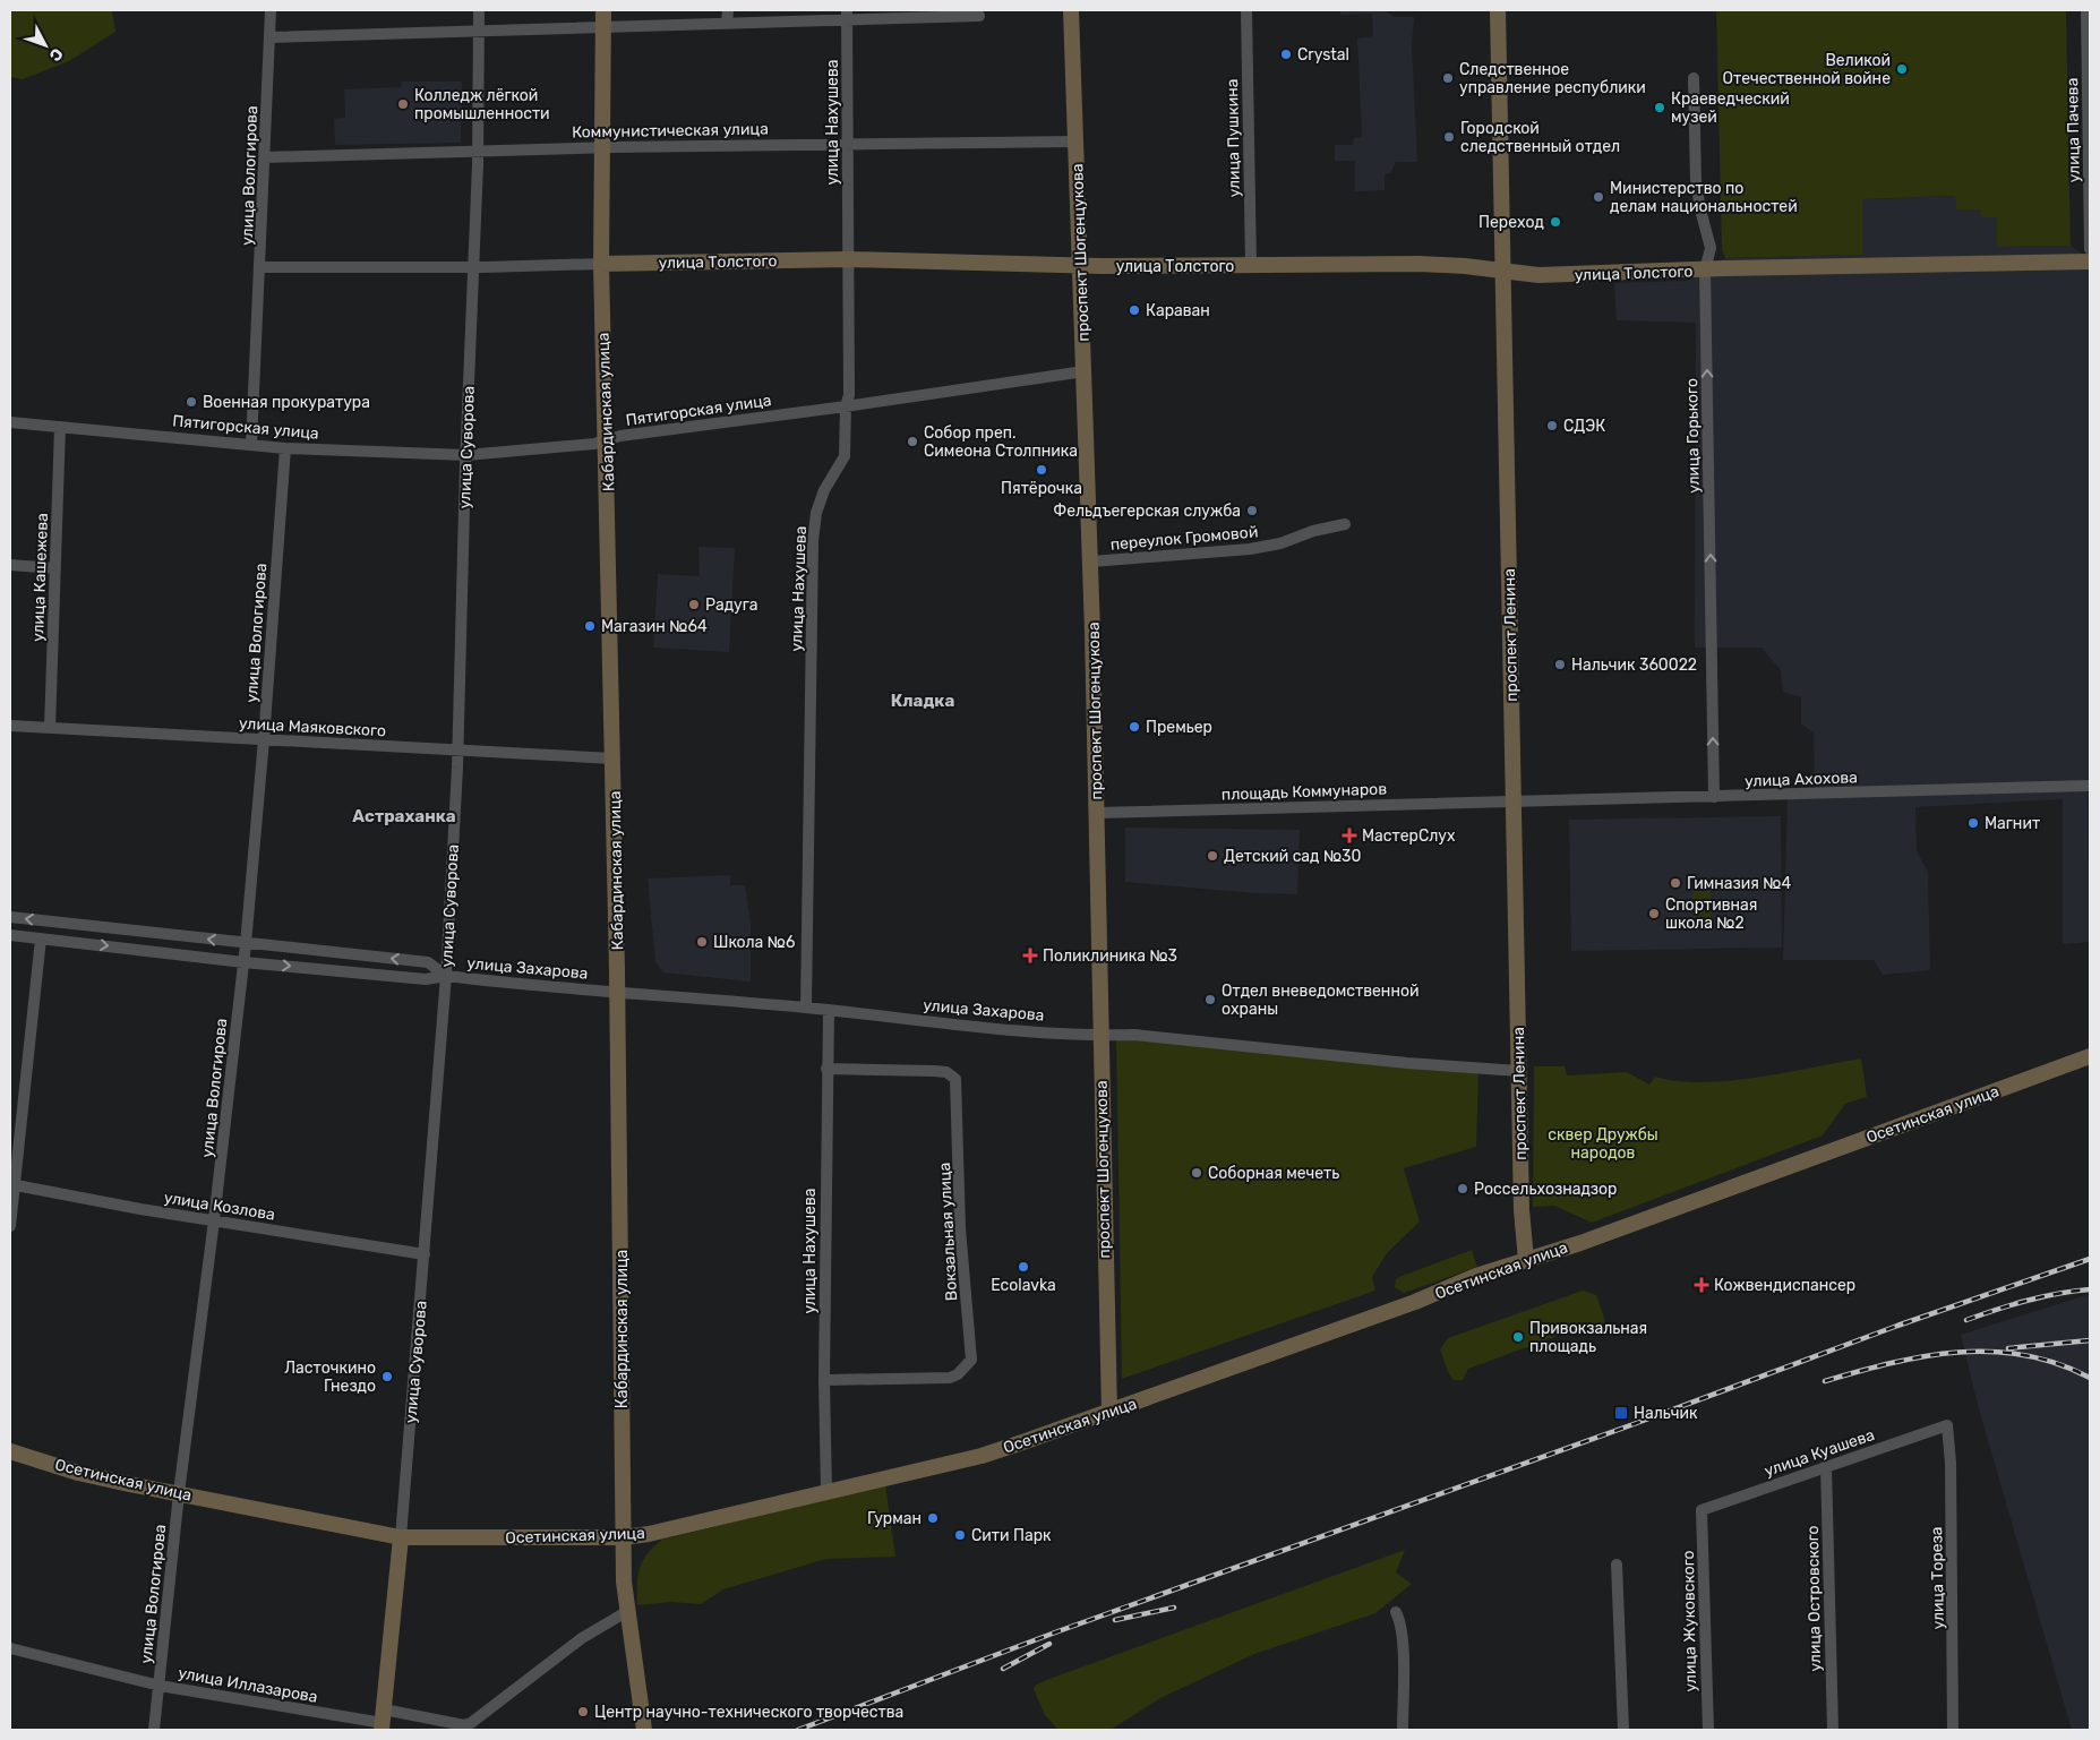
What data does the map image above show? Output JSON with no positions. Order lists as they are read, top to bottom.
{
  "streets": {
    "main road": [
      "проспект Шогенцукова",
      "улица Толстого",
      "Кабардинская улица",
      "улица Суворова",
      "проспект Ленина",
      "Осетинская улица"
    ],
    "street": [
      "улица Нахушева",
      "Коммунистическая улица",
      "улица Пачева",
      "улица Пушкина",
      "улица Вологирова",
      "Пятигорская улица",
      "улица Горького",
      "переулок Громовой",
      "улица Кашежева",
      "улица Маяковского",
      "улица Ахохова",
      "площадь Коммунаров",
      "улица Захарова",
      "улица Козлова",
      "Вокзальная улица",
      "улица Куашева",
      "улица Тореза",
      "улица Островского",
      "улица Жуковского",
      "улица Иллазарова"
    ]
  },
  "crossings": [
    ["улица Нахушева", "Коммунистическая улица"],
    ["улица Нахушева", "улица Толстого"],
    ["улица Нахушева", "Пятигорская улица"],
    ["улица Нахушева", "улица Захарова"],
    ["улица Нахушева", "Осетинская улица"],
    ["улица Нахушева", "Вокзальная улица"],
    ["Коммунистическая улица", "улица Вологирова"],
    ["Коммунистическая улица", "проспект Шогенцукова"],
    ["Коммунистическая улица", "Кабардинская улица"],
    ["Коммунистическая улица", "улица Суворова"],
    ["улица Пушкина", "улица Толстого"],
    ["улица Вологирова", "улица Толстого"],
    ["улица Вологирова", "Пятигорская улица"],
    ["улица Вологирова", "улица Маяковского"],
    ["улица Вологирова", "улица Захарова"],
    ["улица Вологирова", "Осетинская улица"],
    ["улица Вологирова", "улица Козлова"],
    ["улица Вологирова", "улица Иллазарова"],
    ["проспект Шогенцукова", "улица Толстого"],
    ["проспект Шогенцукова", "Пятигорская улица"],
    ["проспект Шогенцукова", "переулок Громовой"],
    ["проспект Шогенцукова", "площадь Коммунаров"],
    ["проспект Шогенцукова", "улица Захарова"],
    ["проспект Шогенцукова", "Осетинская улица"],
    ["улица Толстого", "Кабардинская улица"],
    ["улица Толстого", "улица Горького"],
    ["улица Толстого", "улица Суворова"],
    ["улица Толстого", "проспект Ленина"],
    ["Пятигорская улица", "Кабардинская улица"],
    ["Пятигорская улица", "улица Суворова"],
    ["Пятигорская улица", "улица Кашежева"],
    ["Кабардинская улица", "улица Маяковского"],
    ["Кабардинская улица", "улица Захарова"],
    ["Кабардинская улица", "Осетинская улица"],
    ["Кабардинская улица", "улица Иллазарова"],
    ["улица Горького", "улица Ахохова"],
    ["улица Суворова", "улица Маяковского"],
    ["улица Суворова", "улица Захарова"],
    ["улица Суворова", "Осетинская улица"],
    ["улица Суворова", "улица Козлова"],
    ["улица Суворова", "улица Иллазарова"],
    ["улица Кашежева", "улица Маяковского"],
    ["проспект Ленина", "улица Ахохова"],
    ["проспект Ленина", "площадь Коммунаров"],
    ["проспект Ленина", "улица Захарова"],
    ["проспект Ленина", "Осетинская улица"],
    ["улица Ахохова", "площадь Коммунаров"],
    ["улица Куашева", "улица Тореза"],
    ["улица Куашева", "улица Островского"],
    ["улица Куашева", "улица Жуковского"]
  ],
  "one_way": ["улица Горького"],
  "districts": ["Кладка", "Астраханка"],
  "parks": ["сквер Дружбы народов"],
  "places": {
    "other": [
      "Crystal",
      "Великой Отечественной войне",
      "Следственное управление республики",
      "Колледж лёгкой промышленности",
      "Краеведческий музей",
      "Городской следственный отдел",
      "Министерство по делам национальностей",
      "Переход",
      "Караван",
      "Военная прокуратура",
      "СДЭК",
      "Собор преп. Симеона Столпника",
      "Пятёрочка",
      "Фельдъегерская служба",
      "Радуга",
      "Магазин №64",
      "Нальчик 360022",
      "Премьер",
      "Магнит",
      "Детский сад №30",
      "Гимназия №4",
      "Спортивная школа №2",
      "Школа №6",
      "Отдел вневедомственной охраны",
      "Соборная мечеть",
      "Россельхознадзор",
      "Ecolavka",
      "Привокзальная площадь",
      "Ласточкино Гнездо",
      "Гурман",
      "Сити Парк",
      "Центр научно-технического творчества"
    ],
    "health": ["МастерСлух", "Поликлиника №3", "Кожвендиспансер"],
    "transit": ["Нальчик"]
  },
  "north": "bottom right"
}
